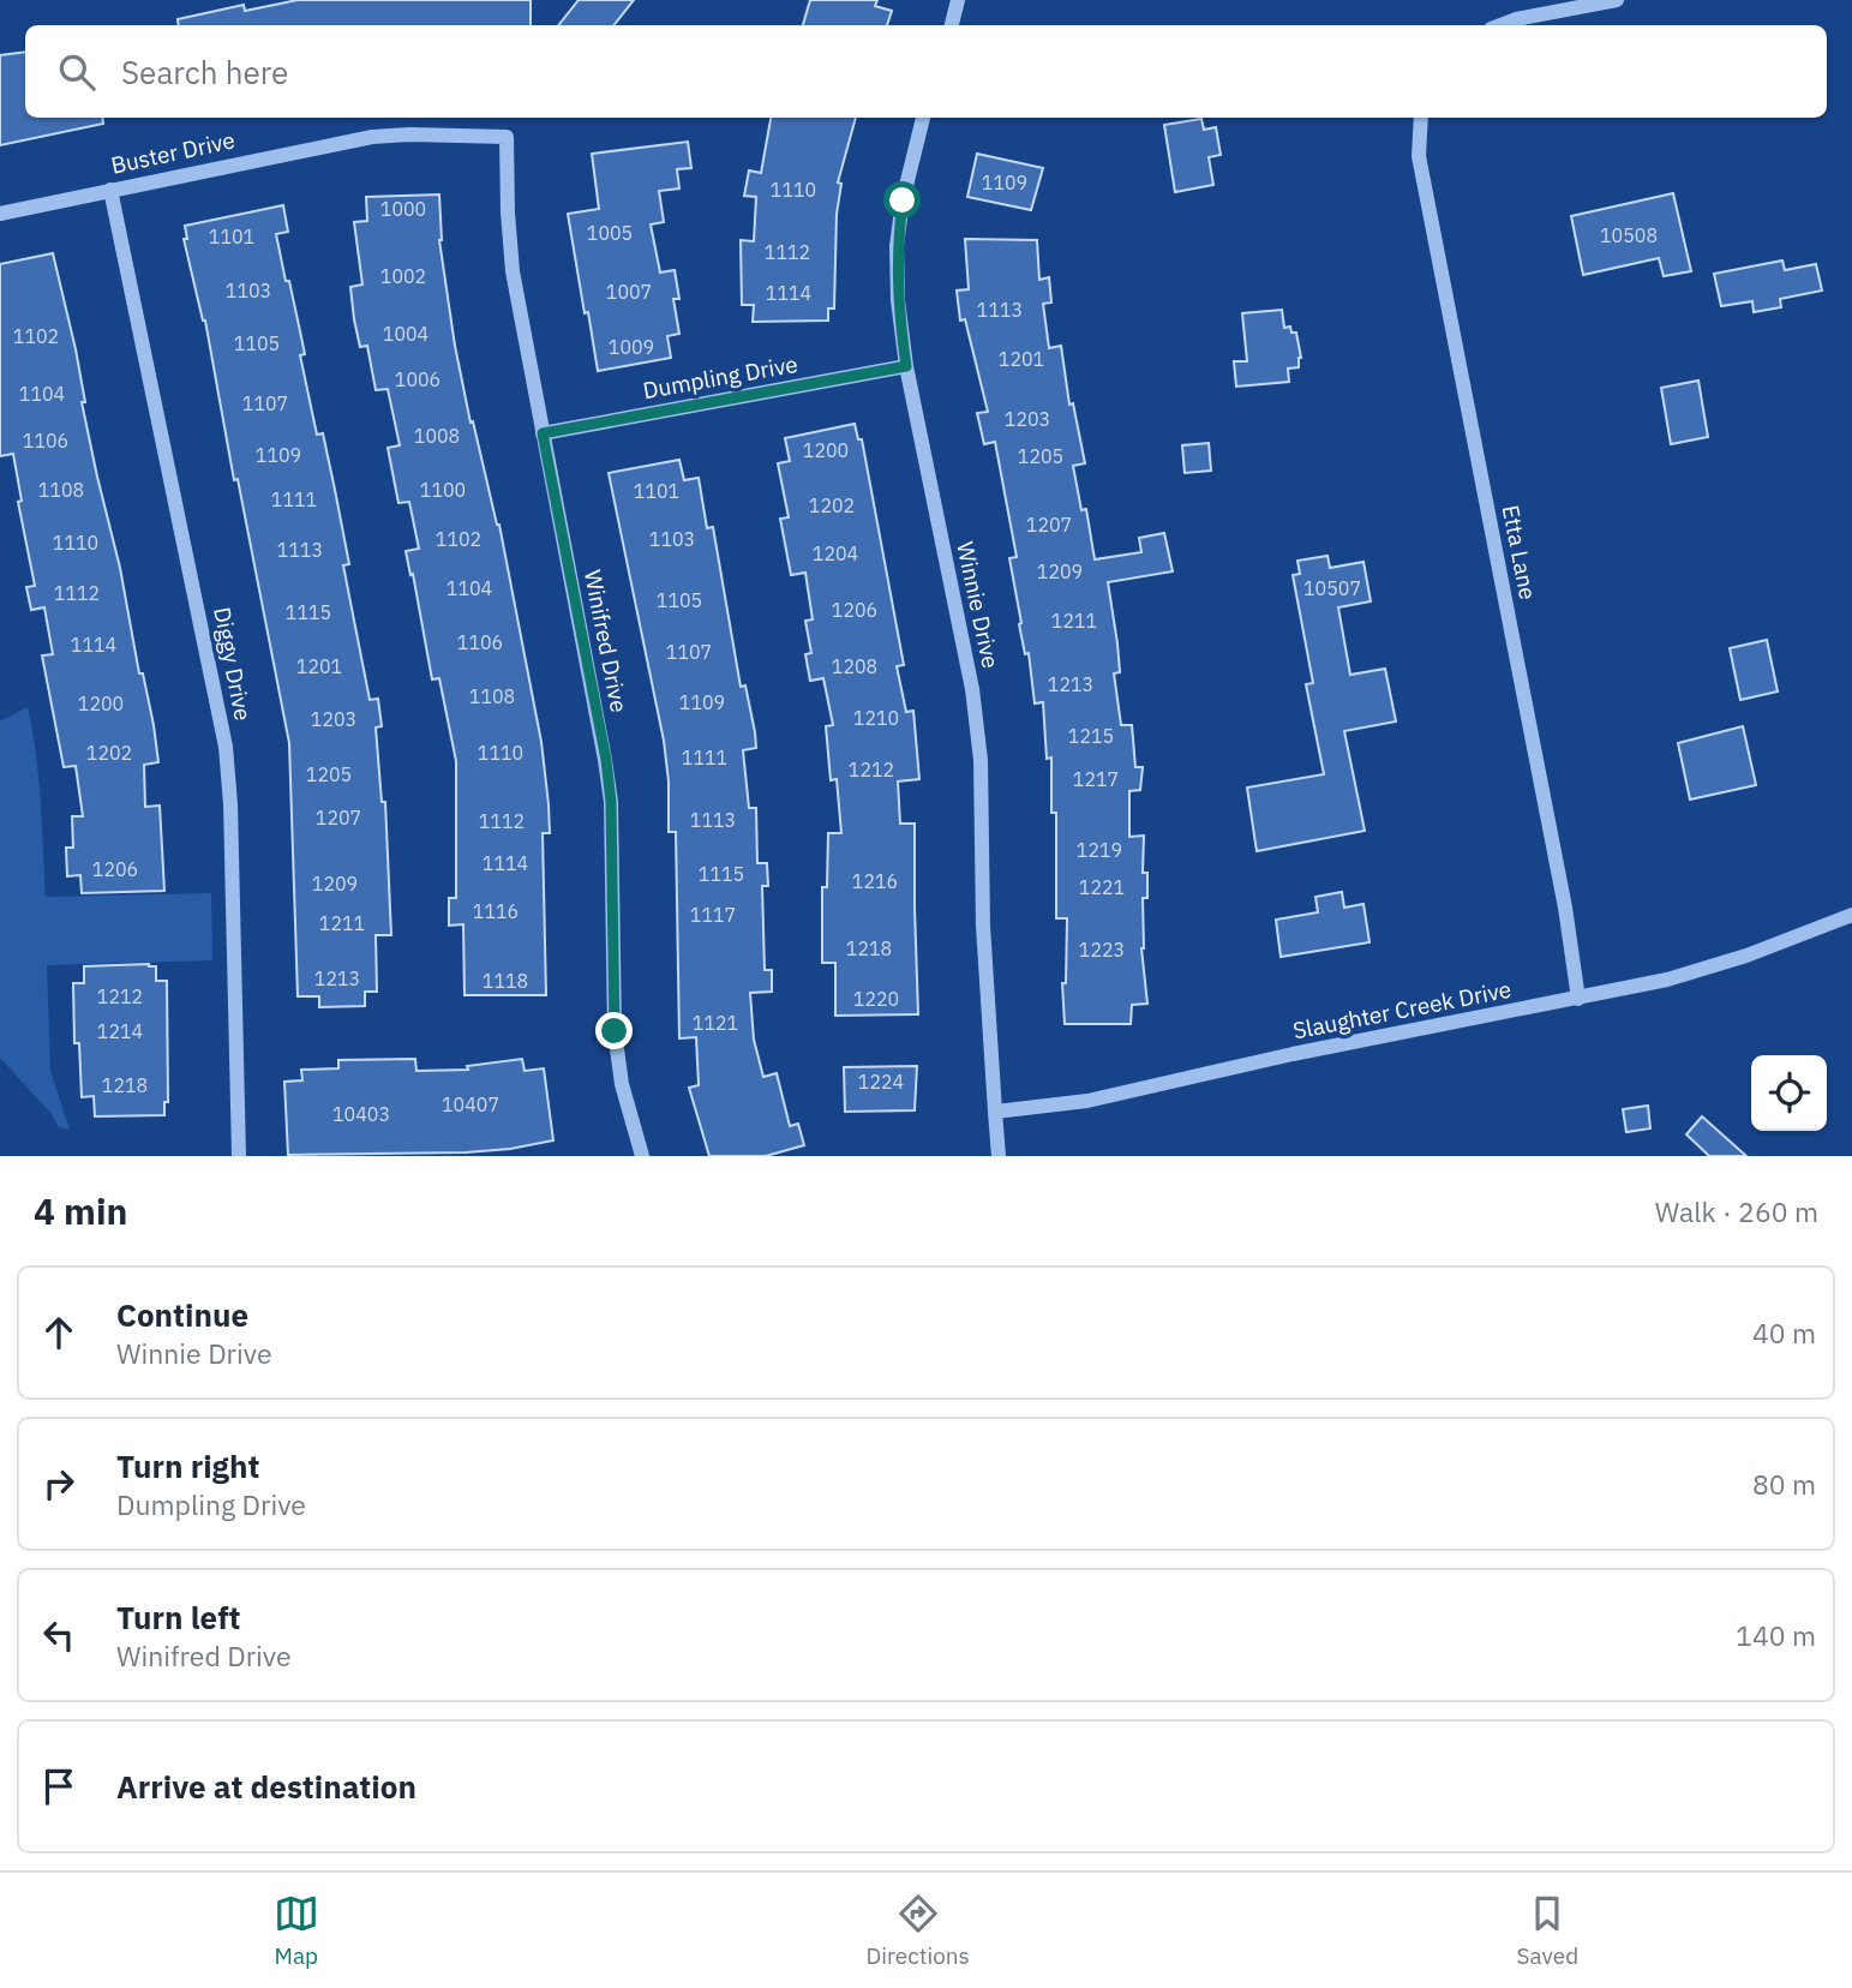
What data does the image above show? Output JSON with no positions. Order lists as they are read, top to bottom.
{
  "streets": {
    "street": [
      "Buster Drive",
      "Dumpling Drive",
      "Etta Lane",
      "Winnie Drive",
      "Winifred Drive",
      "Diggy Drive",
      "Slaughter Creek Drive"
    ]
  },
  "crossings": [
    ["Buster Drive", "Winifred Drive"],
    ["Buster Drive", "Diggy Drive"],
    ["Dumpling Drive", "Winnie Drive"],
    ["Dumpling Drive", "Winifred Drive"],
    ["Etta Lane", "Slaughter Creek Drive"],
    ["Winnie Drive", "Slaughter Creek Drive"]
  ],
  "house_numbers": [
    "1109",
    "1110",
    "1000",
    "1005",
    "10508",
    "1101",
    "1112",
    "1002",
    "1103",
    "1007",
    "1114",
    "1113",
    "1004",
    "1102",
    "1105",
    "1009",
    "1201",
    "1006",
    "1104",
    "1107",
    "1203",
    "1008",
    "1106",
    "1200",
    "1109",
    "1205",
    "1108",
    "1100",
    "1101",
    "1111",
    "1202",
    "1207",
    "1102",
    "1103",
    "1110",
    "1113",
    "1204",
    "1209",
    "1104",
    "10507",
    "1112",
    "1105",
    "1206",
    "1115",
    "1211",
    "1106",
    "1114",
    "1107",
    "1201",
    "1208",
    "1213",
    "1108",
    "1109",
    "1200",
    "1210",
    "1203",
    "1215",
    "1202",
    "1110",
    "1111",
    "1212",
    "1205",
    "1217",
    "1207",
    "1113",
    "1112",
    "1219",
    "1114",
    "1206",
    "1115",
    "1216",
    "1209",
    "1221",
    "1116",
    "1117",
    "1211",
    "1218",
    "1223",
    "1213",
    "1118",
    "1212",
    "1220",
    "1121",
    "1214",
    "1224",
    "1218",
    "10407",
    "10403"
  ],
  "page": {
    "search": "Search here",
    "heading": ["4 min", "Walk · 260 m"],
    "list": [
      ["Continue", "Winnie Drive", "40 m"],
      ["Turn right", "Dumpling Drive", "80 m"],
      ["Turn left", "Winifred Drive", "140 m"],
      "Arrive at destination"
    ],
    "nav": ["Map", "Directions", "Saved"]
  }
}
